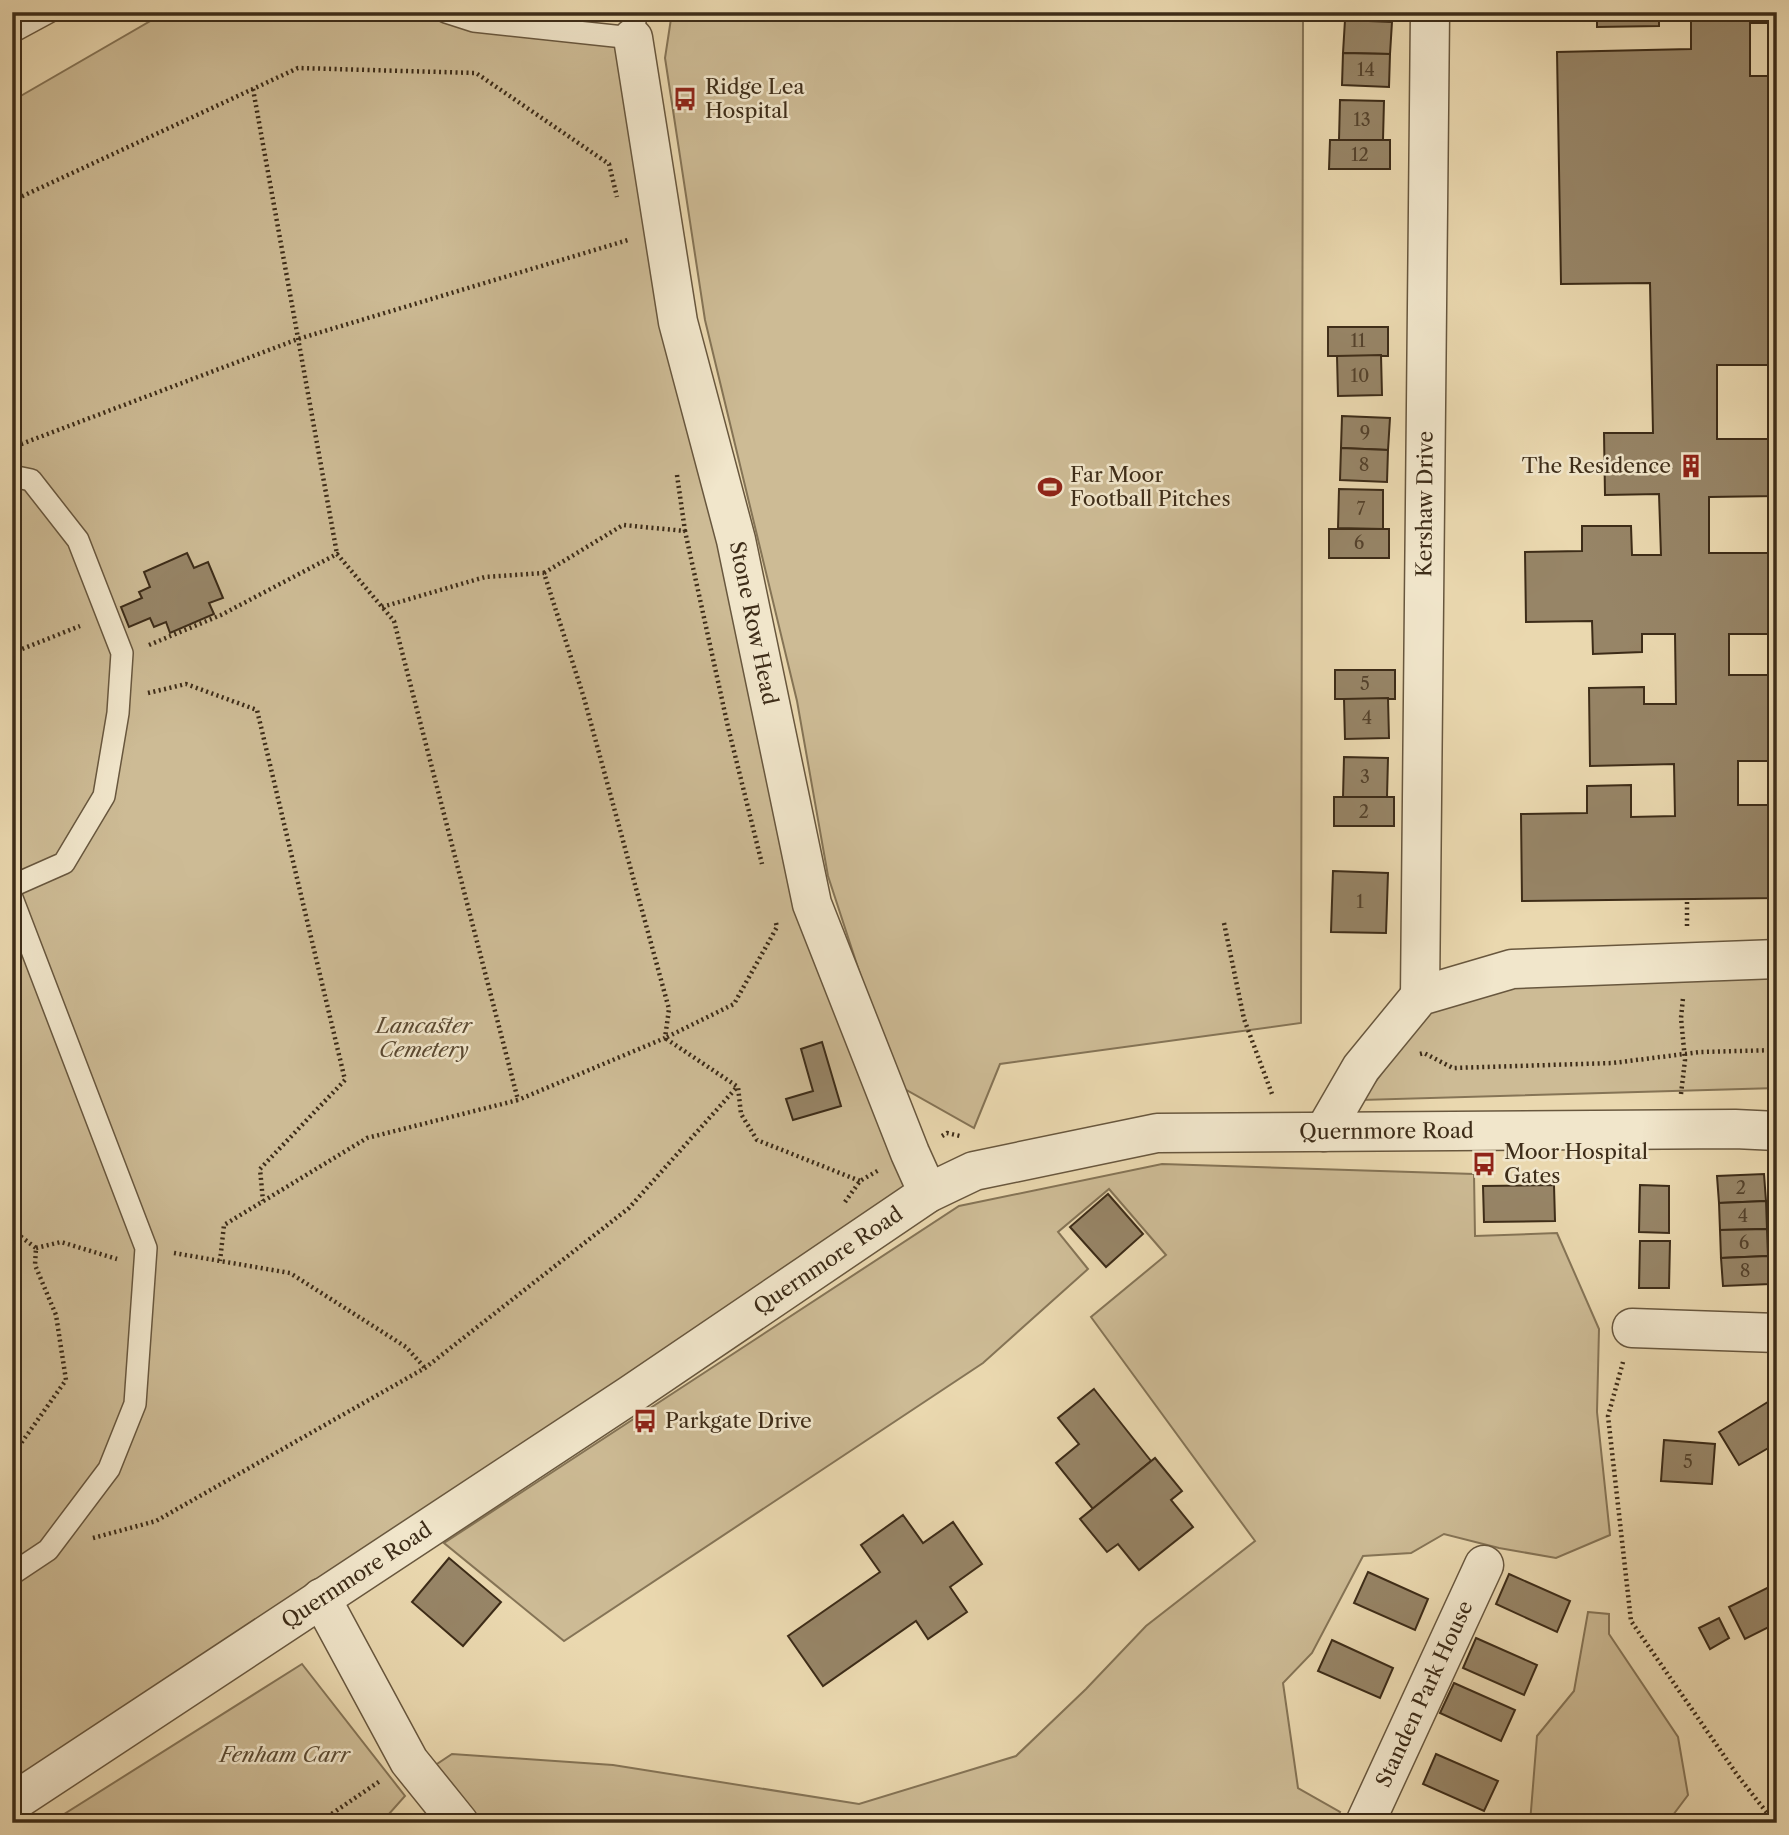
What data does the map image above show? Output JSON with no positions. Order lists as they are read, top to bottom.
{
  "streets": {
    "street": [
      "Kershaw Drive",
      "Stone Row Head",
      "Quernmore Road",
      "Standen Park House"
    ]
  },
  "crossings": [
    ["Stone Row Head", "Quernmore Road"]
  ],
  "parks": ["Lancaster Cemetery", "Fenham Carr"],
  "places": {
    "bus stop": ["Ridge Lea Hospital", "Moor Hospital Gates", "Parkgate Drive"],
    "building": ["The Residence"],
    "sports": ["Far Moor Football Pitches"]
  },
  "house_numbers": [
    "14",
    "13",
    "12",
    "11",
    "10",
    "9",
    "8",
    "7",
    "6",
    "5",
    "4",
    "3",
    "2",
    "1",
    "2",
    "4",
    "6",
    "8",
    "5"
  ]
}
